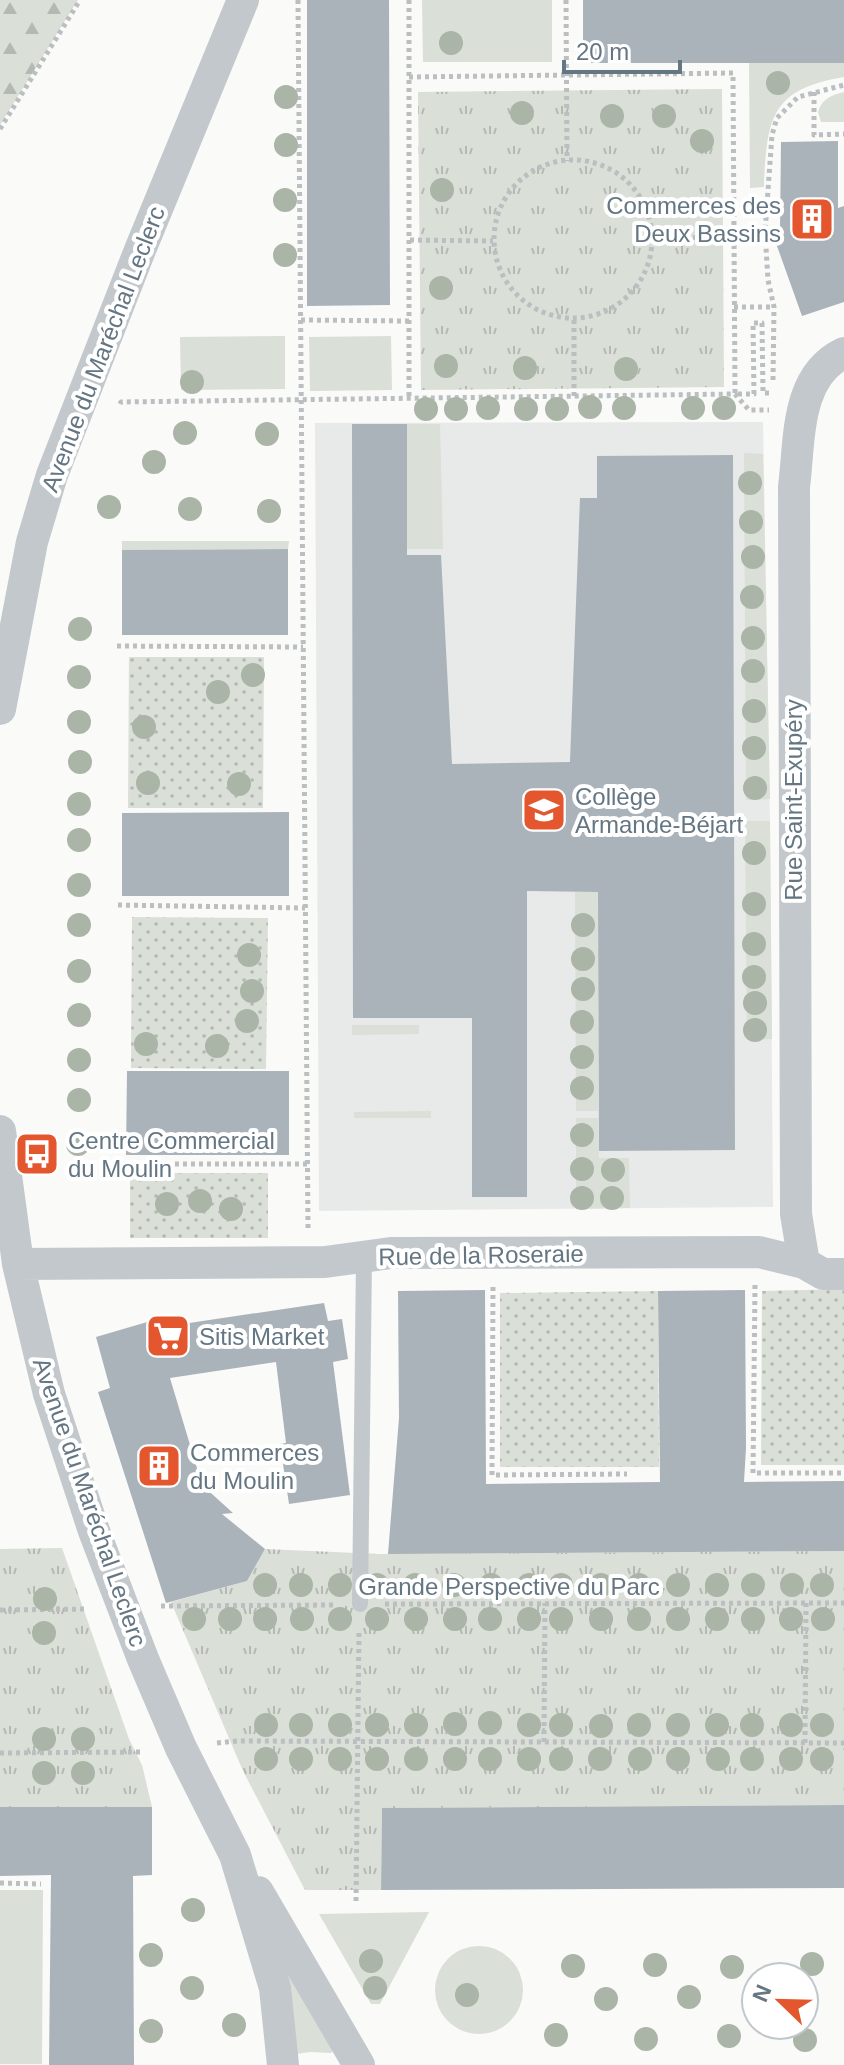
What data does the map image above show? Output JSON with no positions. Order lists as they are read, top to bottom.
{
  "streets": {
    "street": ["Avenue du Maréchal Leclerc", "Rue Saint-Exupéry", "Rue de la Roseraie"],
    "path": ["Grande Perspective du Parc"]
  },
  "crossings": [
    ["Avenue du Maréchal Leclerc", "Rue de la Roseraie"],
    ["Rue Saint-Exupéry", "Rue de la Roseraie"]
  ],
  "places": {
    "building": ["Commerces des Deux Bassins", "Commerces du Moulin"],
    "school or university": ["Collège Armande-Béjart"],
    "bus stop": ["Centre Commercial du Moulin"],
    "supermarket": ["Sitis Market"]
  },
  "scale_bar": "20 m",
  "north": "top left"
}
